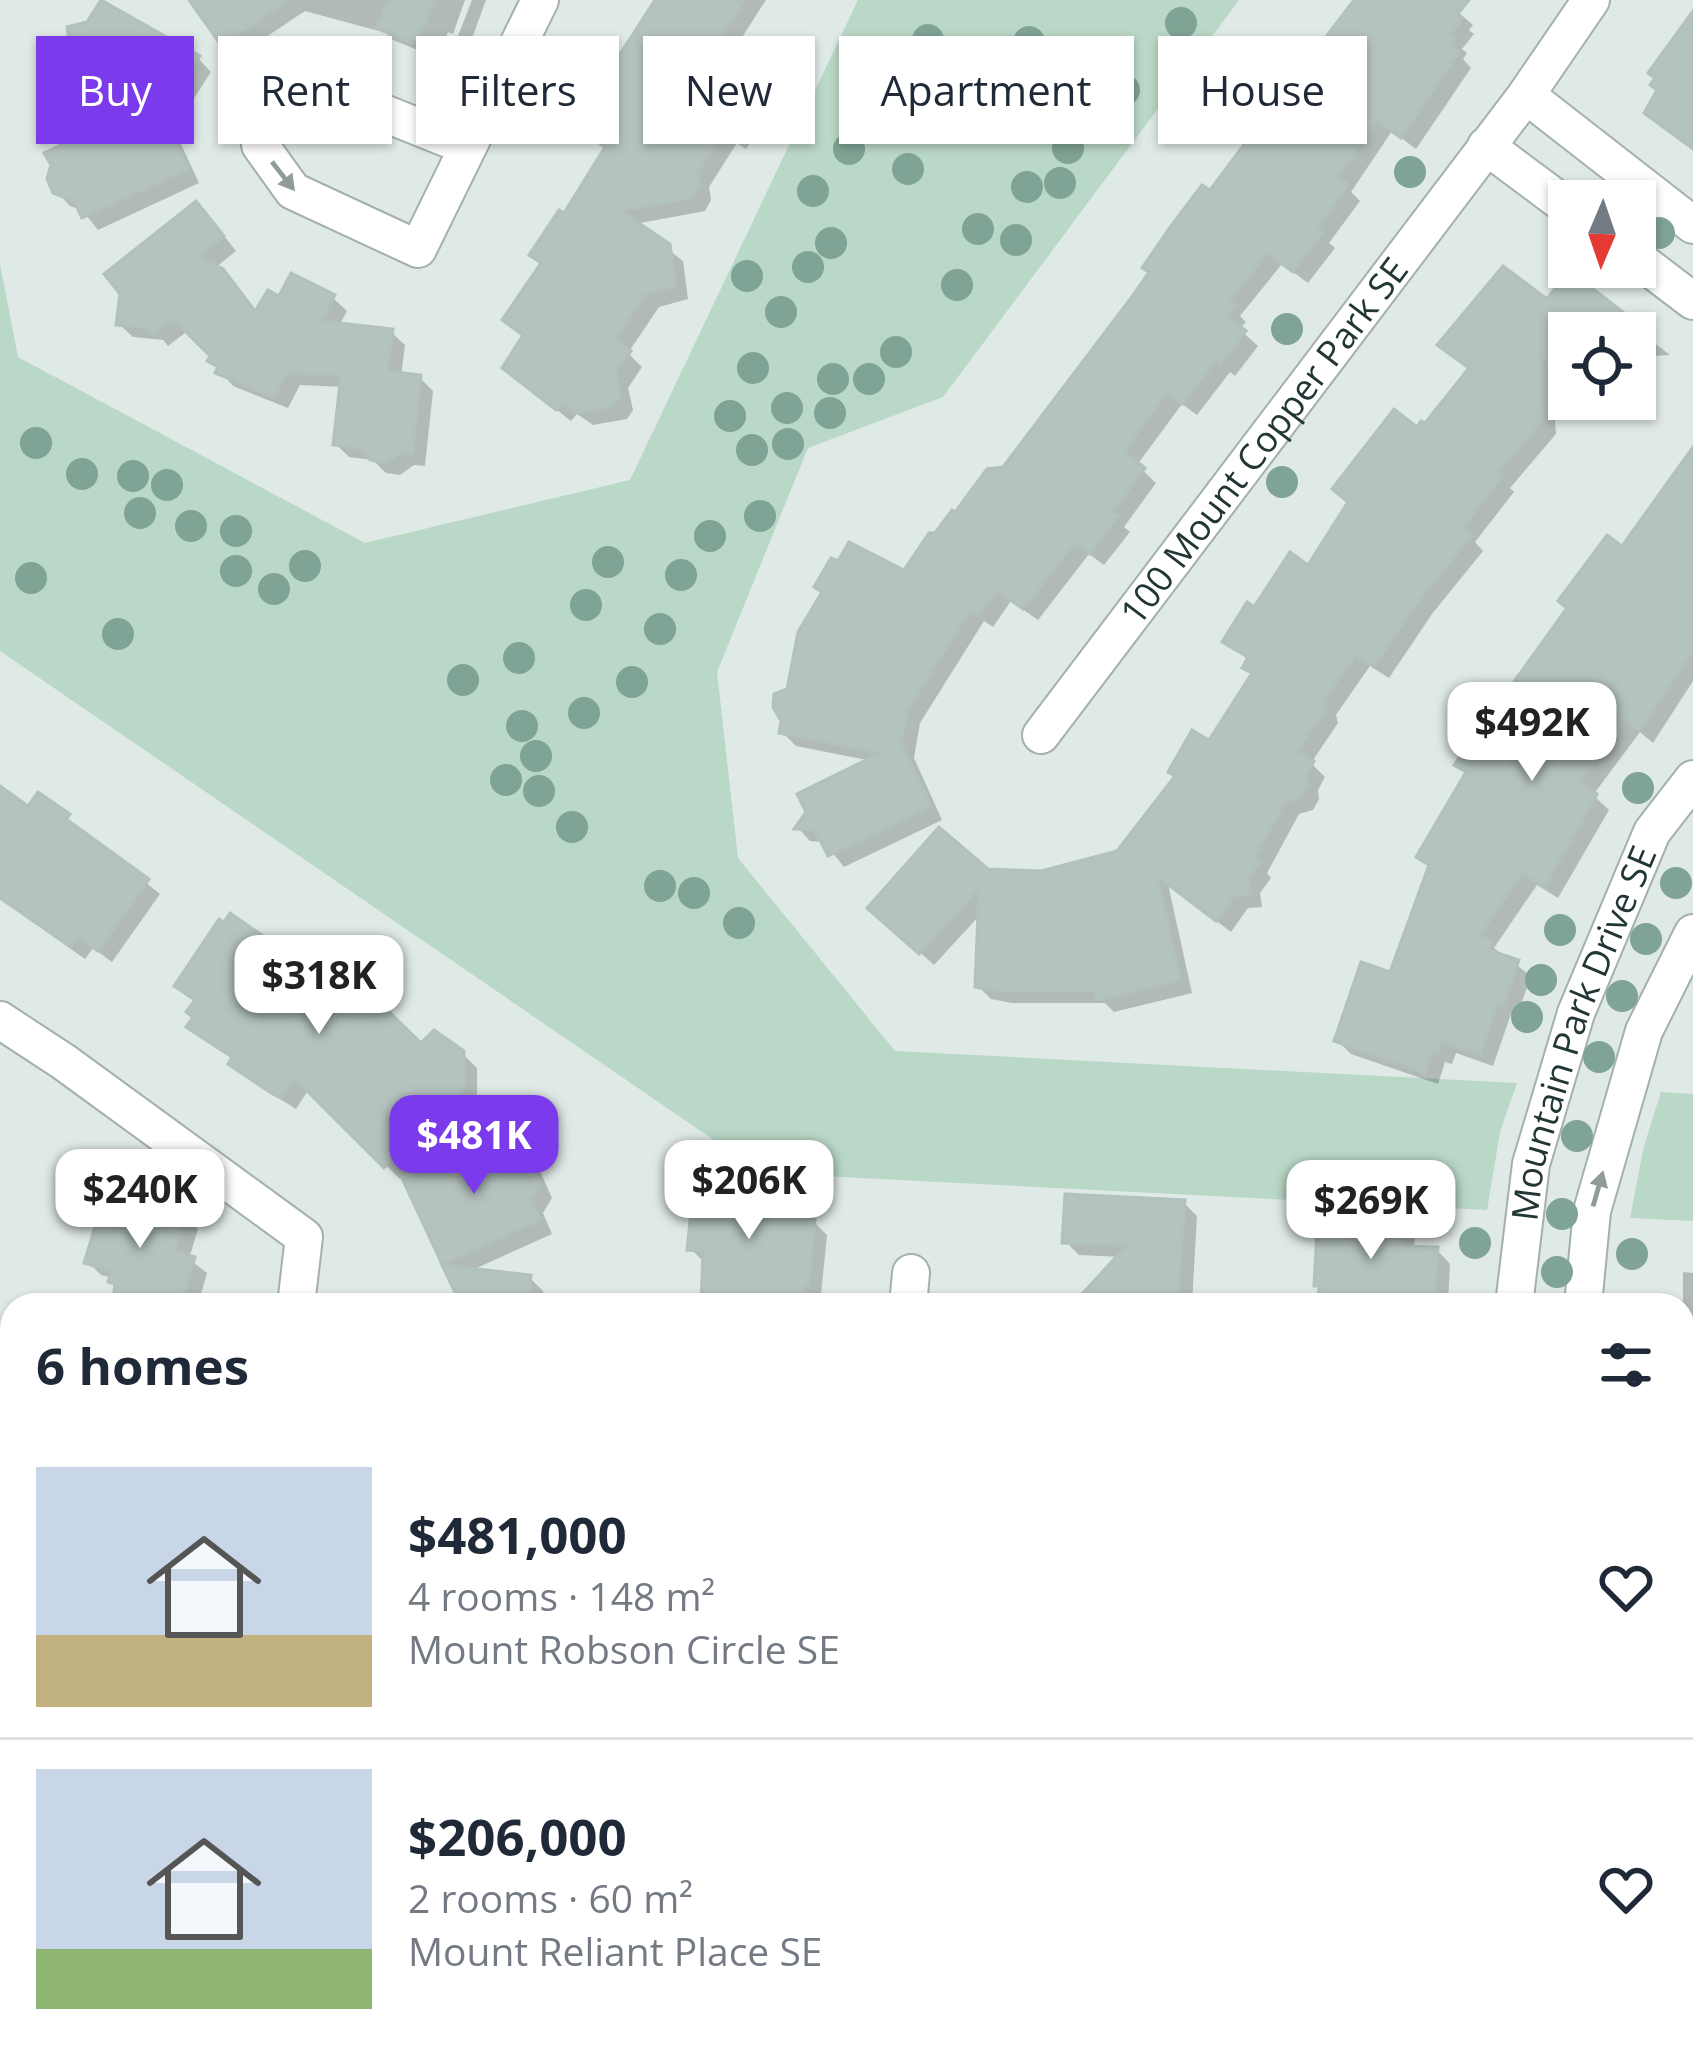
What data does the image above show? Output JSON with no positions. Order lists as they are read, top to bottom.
{
  "streets": {
    "street": ["100 Mount Copper Park SE", "Mountain Park Drive SE"]
  },
  "north": "bottom",
  "page": {
    "chip": [
      "Buy",
      "Rent",
      "Filters",
      "New",
      "Apartment",
      "House"
    ],
    "price": [
      "$492K",
      "$318K",
      "$481K",
      "$206K",
      "$240K",
      "$269K"
    ],
    "heading": "6 homes",
    "list": [
      {
        "name": "$481,000",
        "note": "4 rooms · 148 m² · Mount Robson Circle SE"
      },
      {
        "name": "$206,000",
        "note": "2 rooms · 60 m² · Mount Reliant Place SE"
      }
    ]
  }
}
